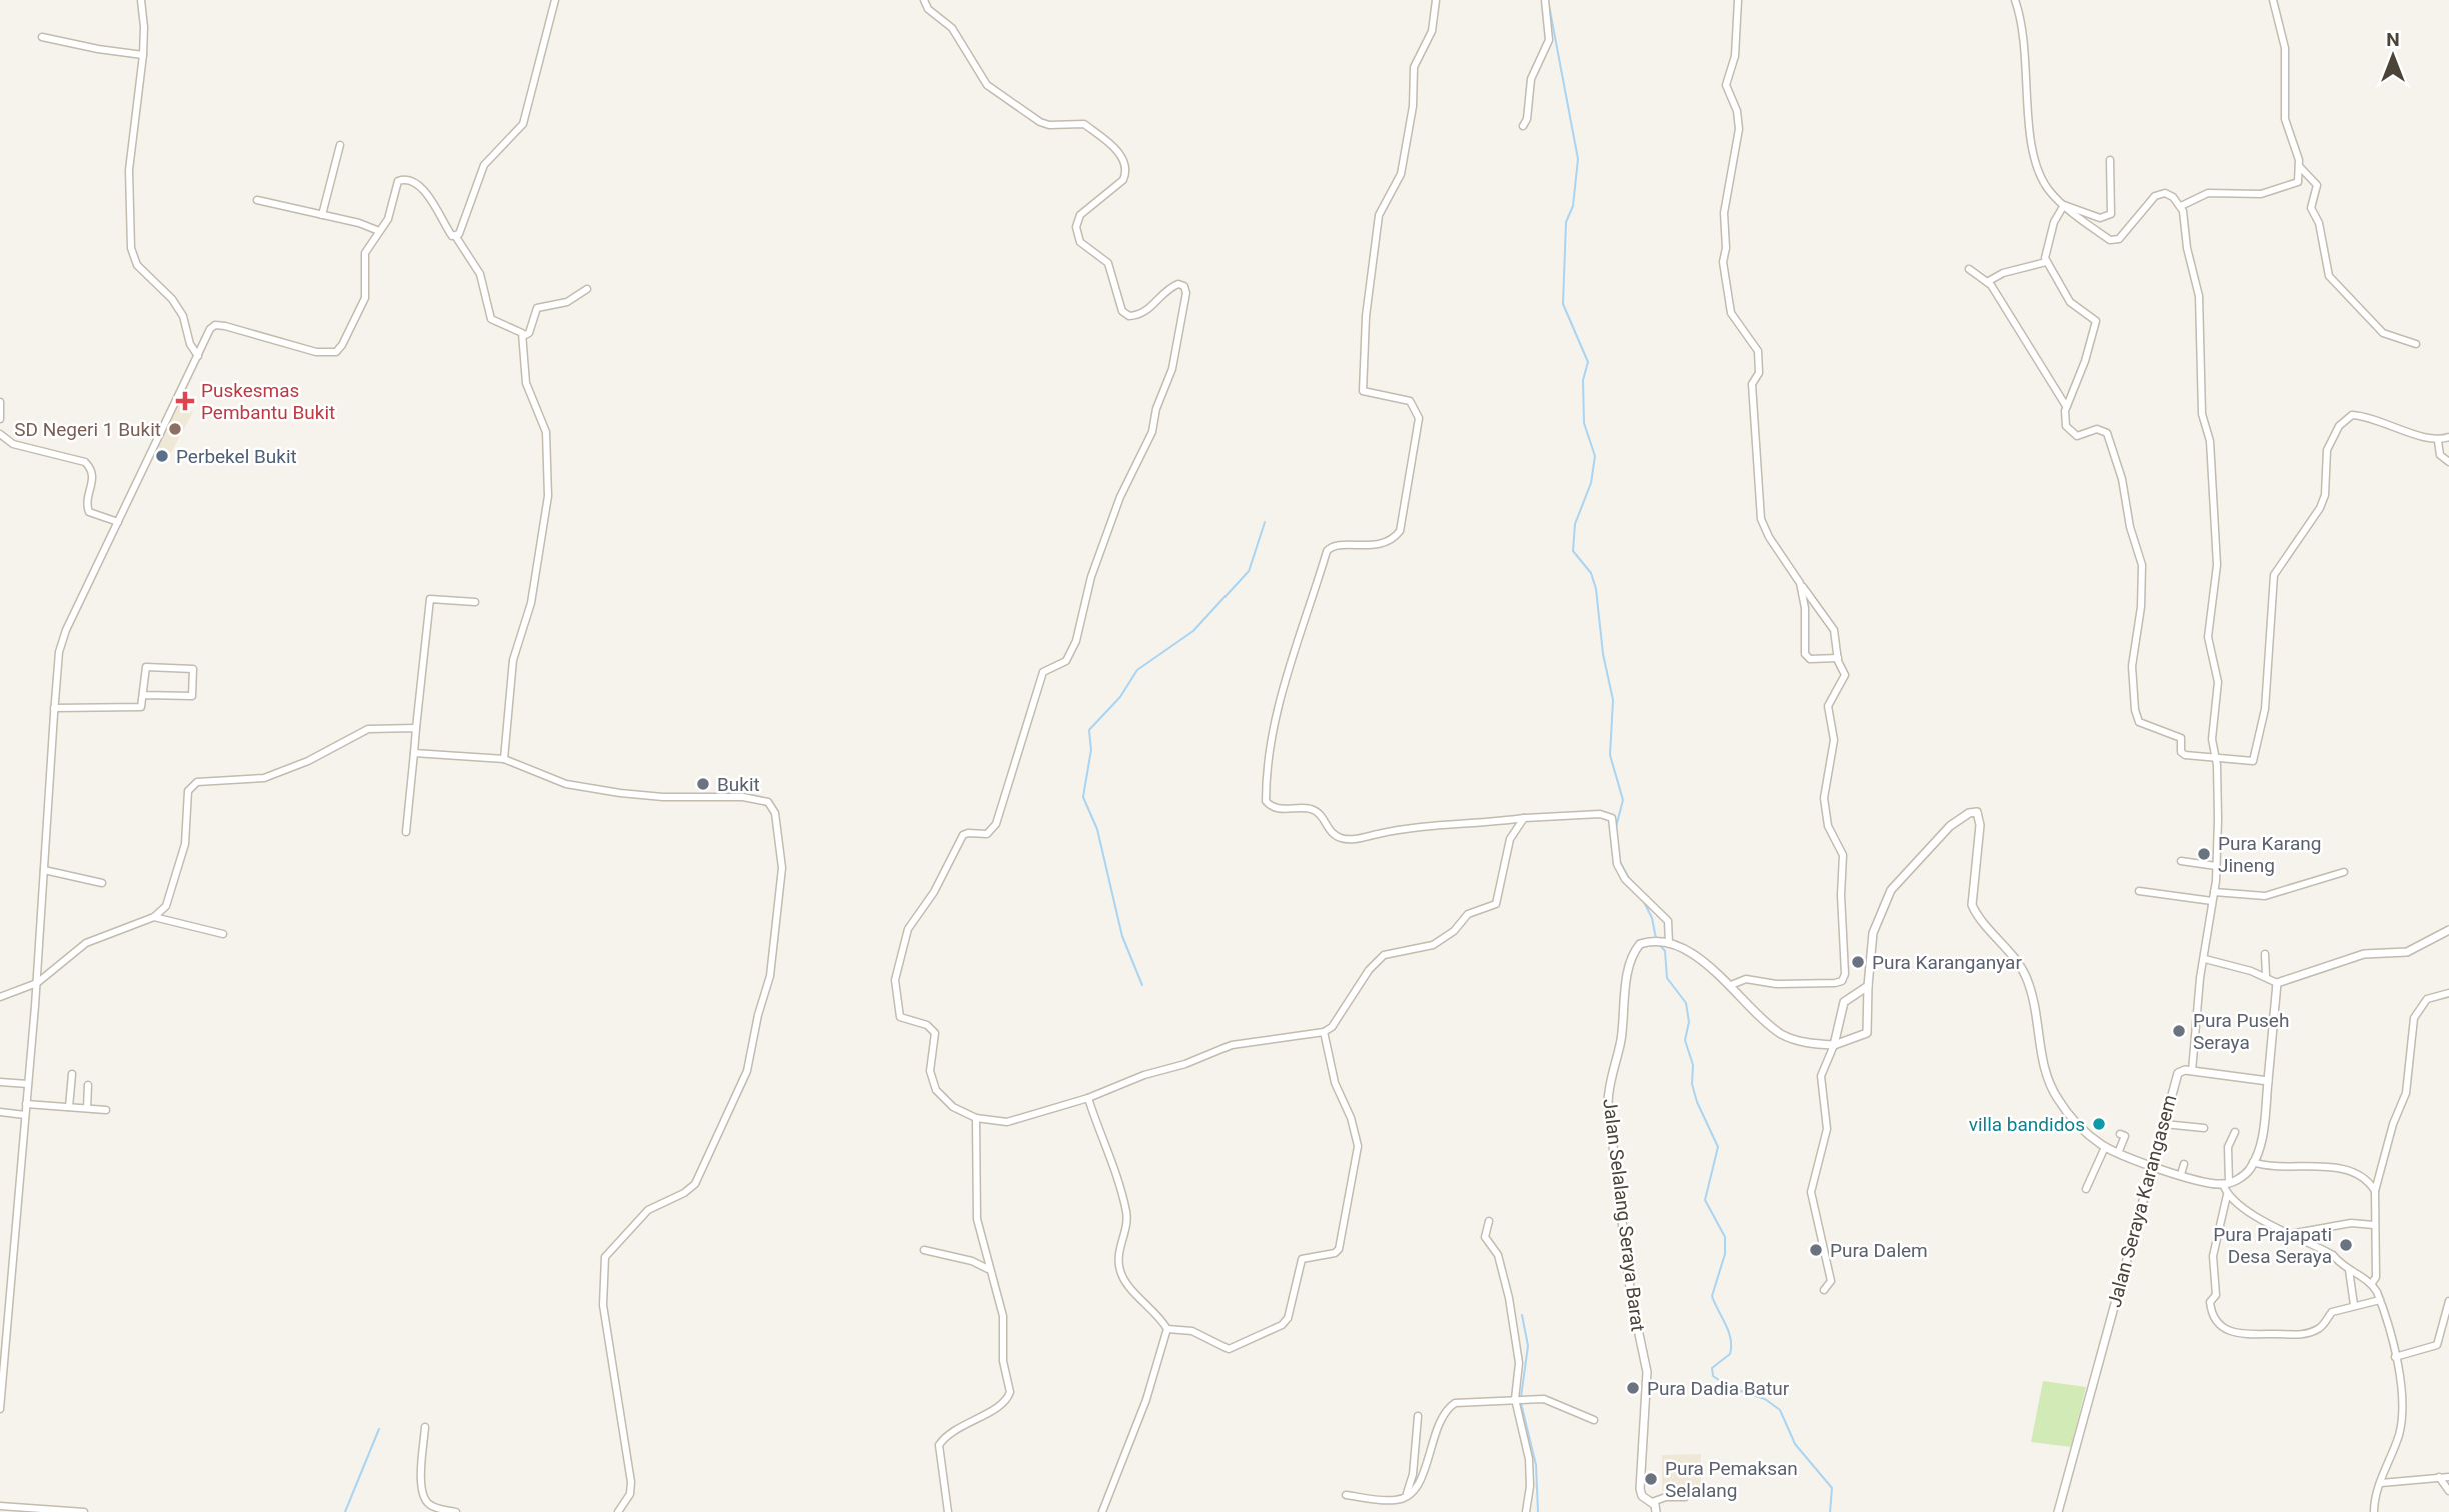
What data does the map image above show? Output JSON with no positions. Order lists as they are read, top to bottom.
{
  "streets": {
    "street": ["Jalan Seraya Karangasem", "Jalan Selalang Seraya Barat"]
  },
  "places": {
    "health": ["Puskesmas Pembantu Bukit"],
    "other": [
      "SD Negeri 1 Bukit",
      "Perbekel Bukit",
      "Bukit",
      "Pura Karang Jineng",
      "Pura Karanganyar",
      "Pura Puseh Seraya",
      "villa bandidos",
      "Pura Prajapati Desa Seraya",
      "Pura Dalem",
      "Pura Dadia Batur",
      "Pura Pemaksan Selalang"
    ]
  },
  "north": "top"
}
